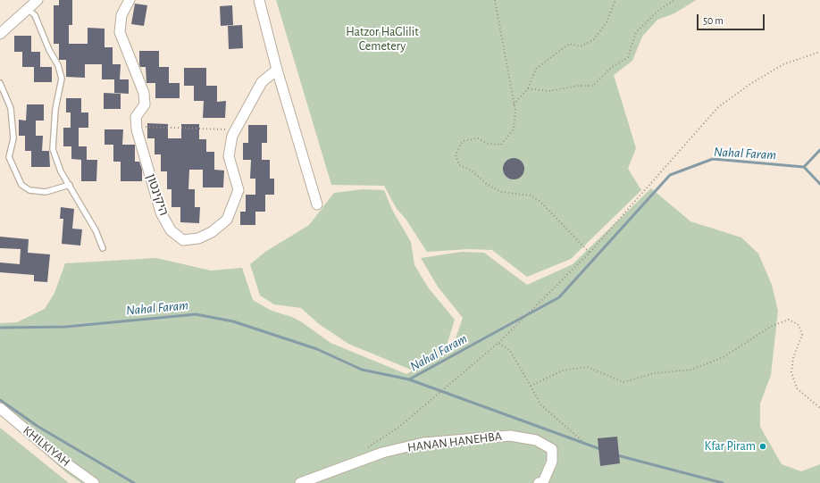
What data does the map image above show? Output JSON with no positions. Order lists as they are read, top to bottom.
{
  "streets": {
    "street": ["היקינטון", "HANAN HANEHBA", "KHILKIYAH"]
  },
  "water": ["Nahal Faram"],
  "parks": ["Hatzor HaGlilit Cemetery"],
  "places": ["Kfar Piram"],
  "scale_bar": "50 m"
}
